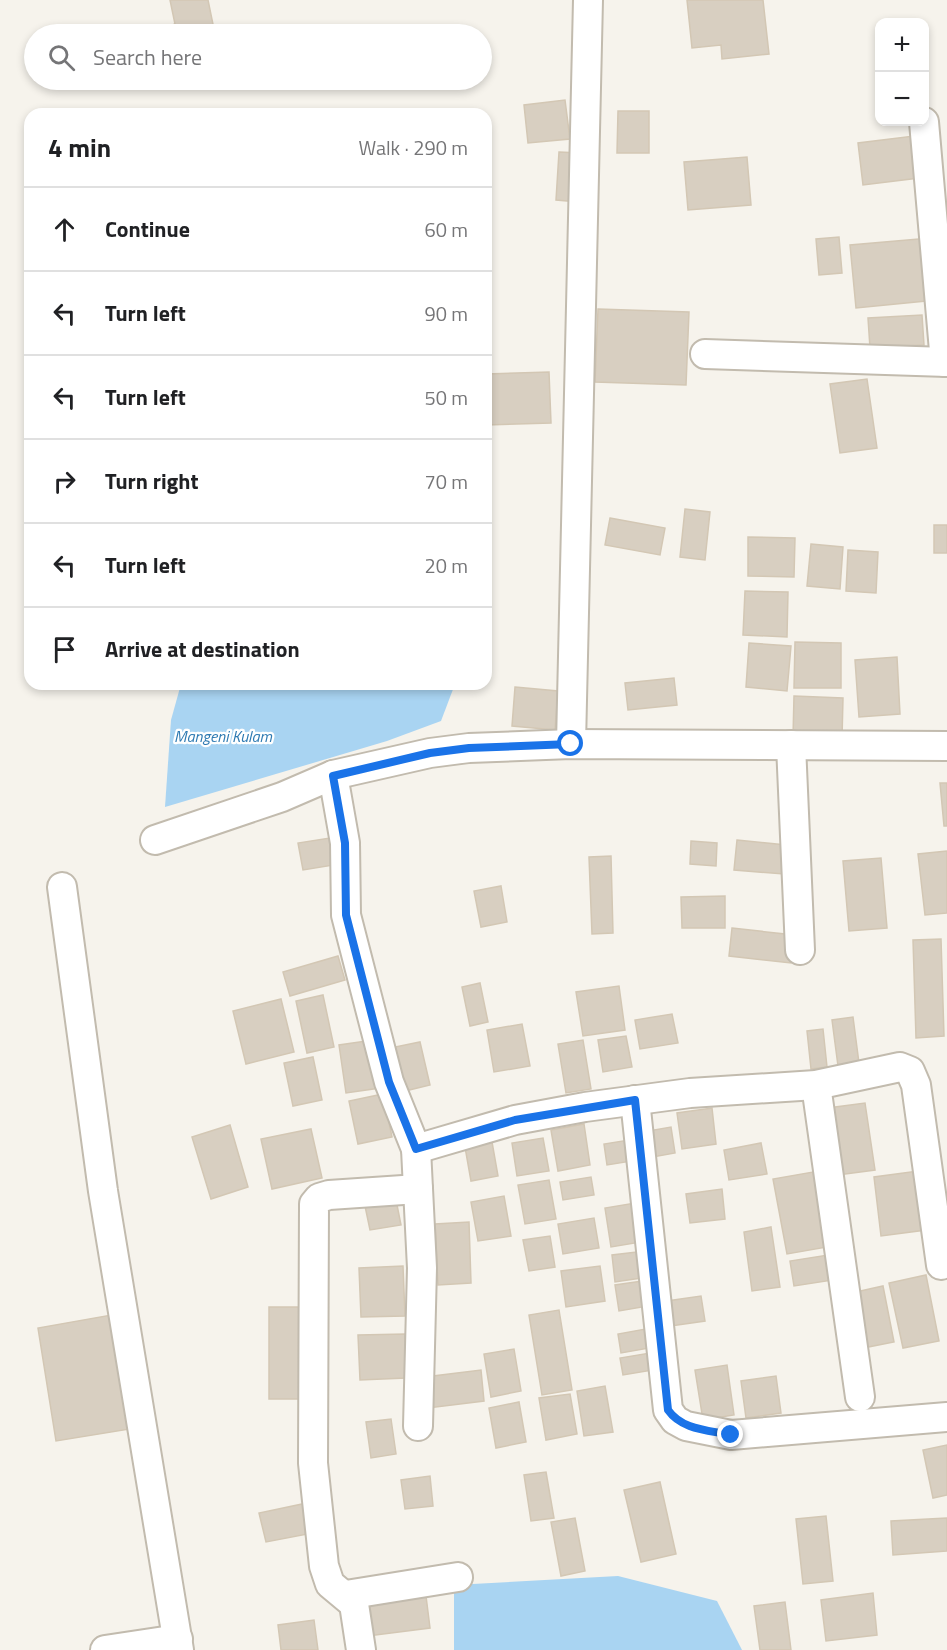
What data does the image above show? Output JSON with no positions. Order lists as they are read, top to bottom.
{
  "water": ["Mangeni Kulam"],
  "page": {
    "map_buttons": ["+", "−"],
    "search": "Search here",
    "heading": ["4 min", "Walk · 290 m"],
    "list": [
      ["Continue", "60 m"],
      ["Turn left", "90 m"],
      ["Turn left", "50 m"],
      ["Turn right", "70 m"],
      ["Turn left", "20 m"],
      "Arrive at destination"
    ]
  }
}
